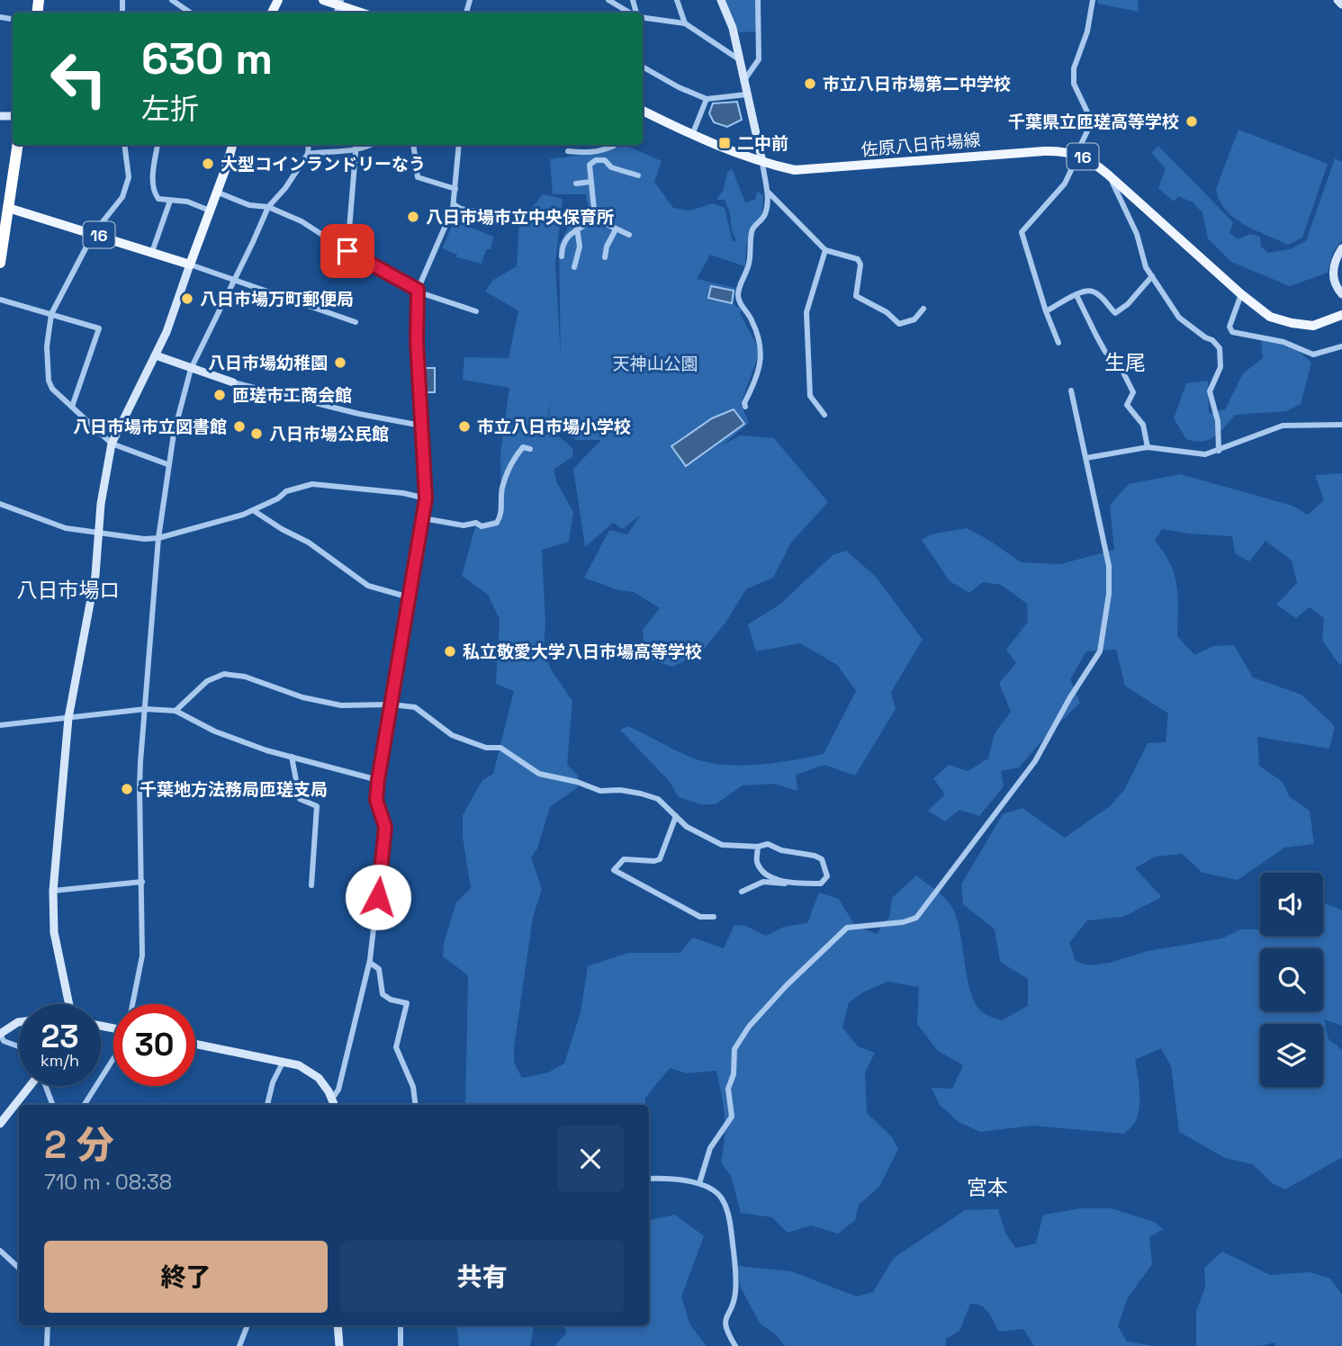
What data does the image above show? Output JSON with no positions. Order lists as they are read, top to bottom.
{
  "streets": {
    "main road": ["佐原八日市場線", "16"]
  },
  "districts": ["生尾", "八日市場ロ", "宮本"],
  "parks": ["天神山公園"],
  "places": {
    "other": [
      "市立八日市場第二中学校",
      "千葉県立匝瑳高等学校",
      "大型コインランドリーなう",
      "八日市場市立中央保育所",
      "八日市場万町郵便局",
      "八日市場幼稚園",
      "匝瑳市工商会館",
      "八日市場市立図書館",
      "市立八日市場小学校",
      "八日市場公民館",
      "私立敬愛大学八日市場高等学校",
      "千葉地方法務局匝瑳支局"
    ],
    "transit": ["二中前"]
  },
  "page": {
    "turn": ["630 m", "左折"],
    "speed": "23 km/h",
    "limit": "30",
    "heading": ["2 分", "710 m · 08:38"],
    "buttons": ["終了", "共有"]
  }
}
